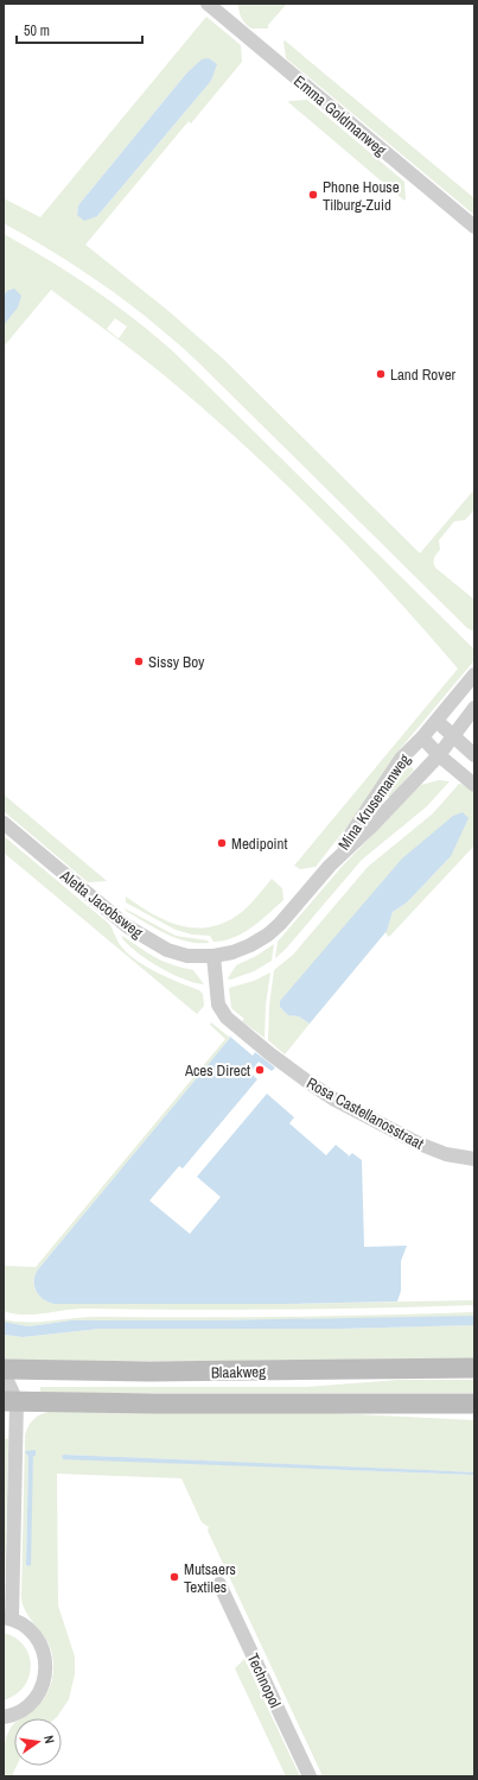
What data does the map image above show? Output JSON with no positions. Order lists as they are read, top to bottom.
{
  "streets": {
    "main road": ["Blaakweg"],
    "street": [
      "Emma Goldmanweg",
      "Mina Krusemanweg",
      "Aletta Jacobsweg",
      "Rosa Castellanosstraat",
      "Technopol"
    ]
  },
  "crossings": [
    ["Mina Krusemanweg", "Aletta Jacobsweg"],
    ["Mina Krusemanweg", "Rosa Castellanosstraat"],
    ["Aletta Jacobsweg", "Rosa Castellanosstraat"]
  ],
  "places": [
    "Phone House Tilburg-Zuid",
    "Land Rover",
    "Sissy Boy",
    "Medipoint",
    "Aces Direct",
    "Mutsaers Textiles"
  ],
  "scale_bar": "50 m",
  "north": "right"
}
